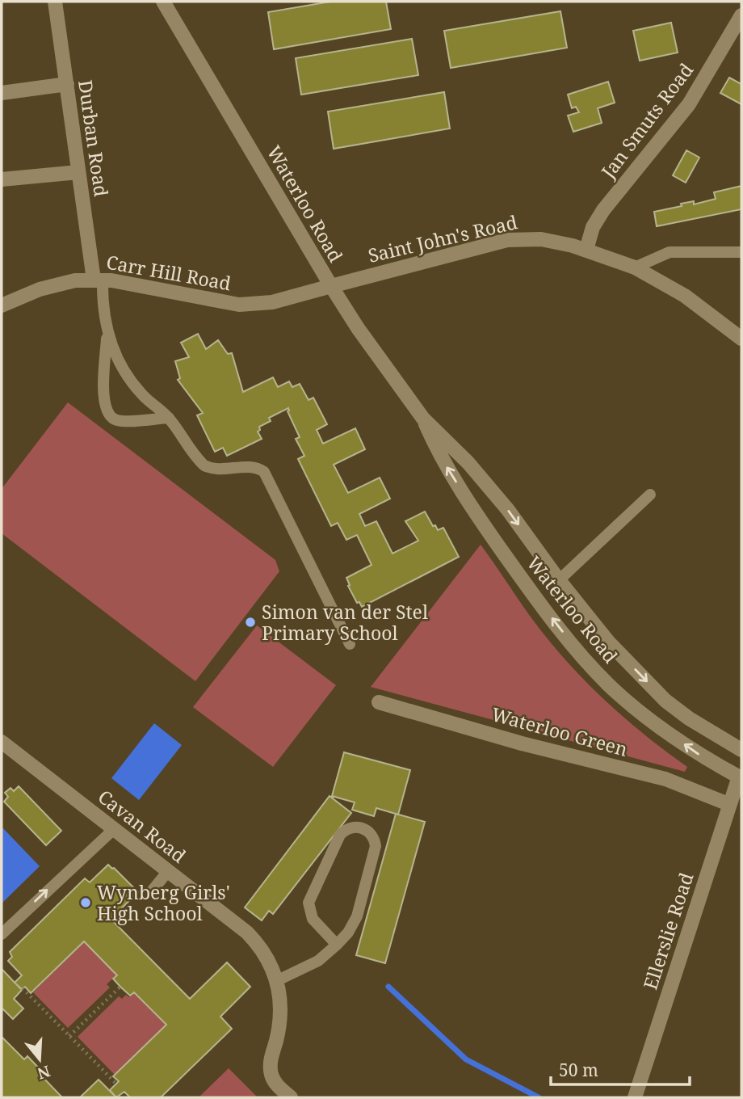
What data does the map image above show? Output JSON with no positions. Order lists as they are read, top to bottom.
{
  "streets": {
    "street": [
      "Jan Smuts Road",
      "Durban Road",
      "Waterloo Road",
      "Saint John's Road",
      "Carr Hill Road",
      "Waterloo Green",
      "Cavan Road",
      "Ellerslie Road"
    ]
  },
  "crossings": [
    ["Jan Smuts Road", "Saint John's Road"],
    ["Durban Road", "Carr Hill Road"],
    ["Waterloo Road", "Saint John's Road"],
    ["Waterloo Road", "Carr Hill Road"],
    ["Waterloo Road", "Ellerslie Road"],
    ["Saint John's Road", "Carr Hill Road"],
    ["Waterloo Green", "Ellerslie Road"]
  ],
  "places": ["Simon van der Stel Primary School", "Wynberg Girls' High School"],
  "scale_bar": "50 m",
  "north": "bottom"
}
